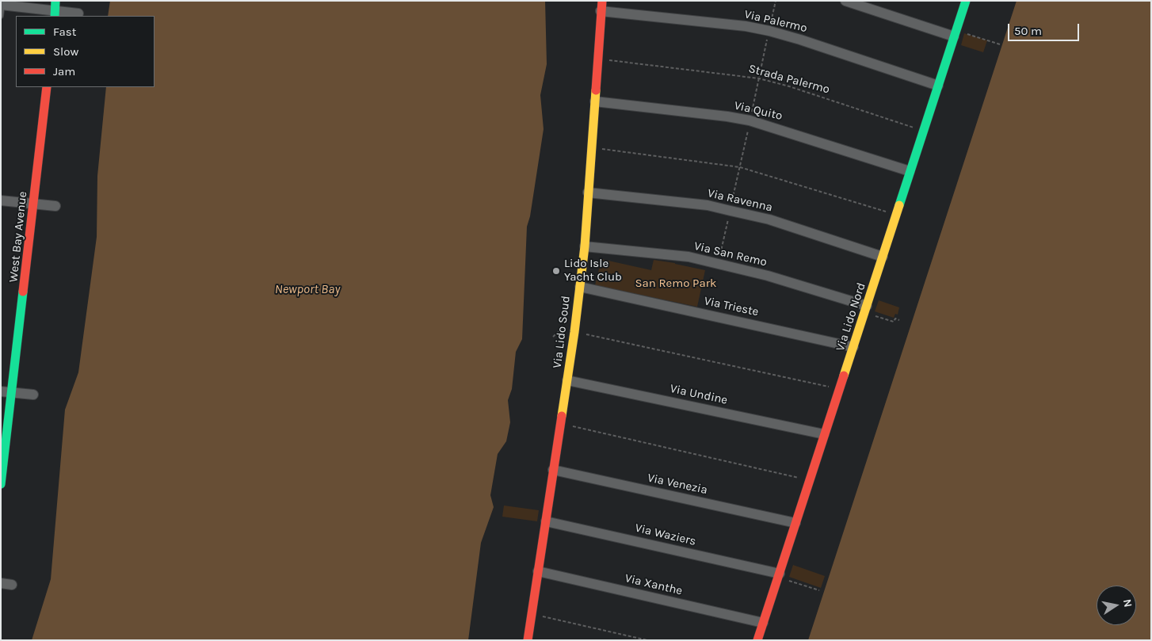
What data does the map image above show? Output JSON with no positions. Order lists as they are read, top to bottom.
{
  "streets": {
    "street": [
      "Via Palermo",
      "Via Quito",
      "Via Ravenna",
      "West Bay Avenue",
      "Via San Remo",
      "Via Trieste",
      "Via Lido Nord",
      "Via Lido Soud",
      "Via Undine",
      "Via Venezia",
      "Via Waziers",
      "Via Xanthe"
    ],
    "path": ["Strada Palermo"]
  },
  "crossings": [
    ["Via Palermo", "Via Lido Nord"],
    ["Via Palermo", "Via Lido Soud"],
    ["Strada Palermo", "Via Lido Nord"],
    ["Strada Palermo", "Via Lido Soud"],
    ["Via Quito", "Via Lido Nord"],
    ["Via Quito", "Via Lido Soud"],
    ["Via Ravenna", "Via Lido Nord"],
    ["Via Ravenna", "Via Lido Soud"],
    ["Via San Remo", "Via Lido Nord"],
    ["Via San Remo", "Via Lido Soud"],
    ["Via Trieste", "Via Lido Nord"],
    ["Via Trieste", "Via Lido Soud"],
    ["Via Lido Nord", "Via Undine"],
    ["Via Lido Nord", "Via Venezia"],
    ["Via Lido Nord", "Via Waziers"],
    ["Via Lido Nord", "Via Xanthe"],
    ["Via Lido Soud", "Via Undine"],
    ["Via Lido Soud", "Via Venezia"],
    ["Via Lido Soud", "Via Waziers"],
    ["Via Lido Soud", "Via Xanthe"]
  ],
  "water": ["Newport Bay"],
  "parks": ["San Remo Park"],
  "places": ["Lido Isle Yacht Club"],
  "legend": ["Fast", "Slow", "Jam"],
  "scale_bar": "50 m",
  "north": "right"
}
